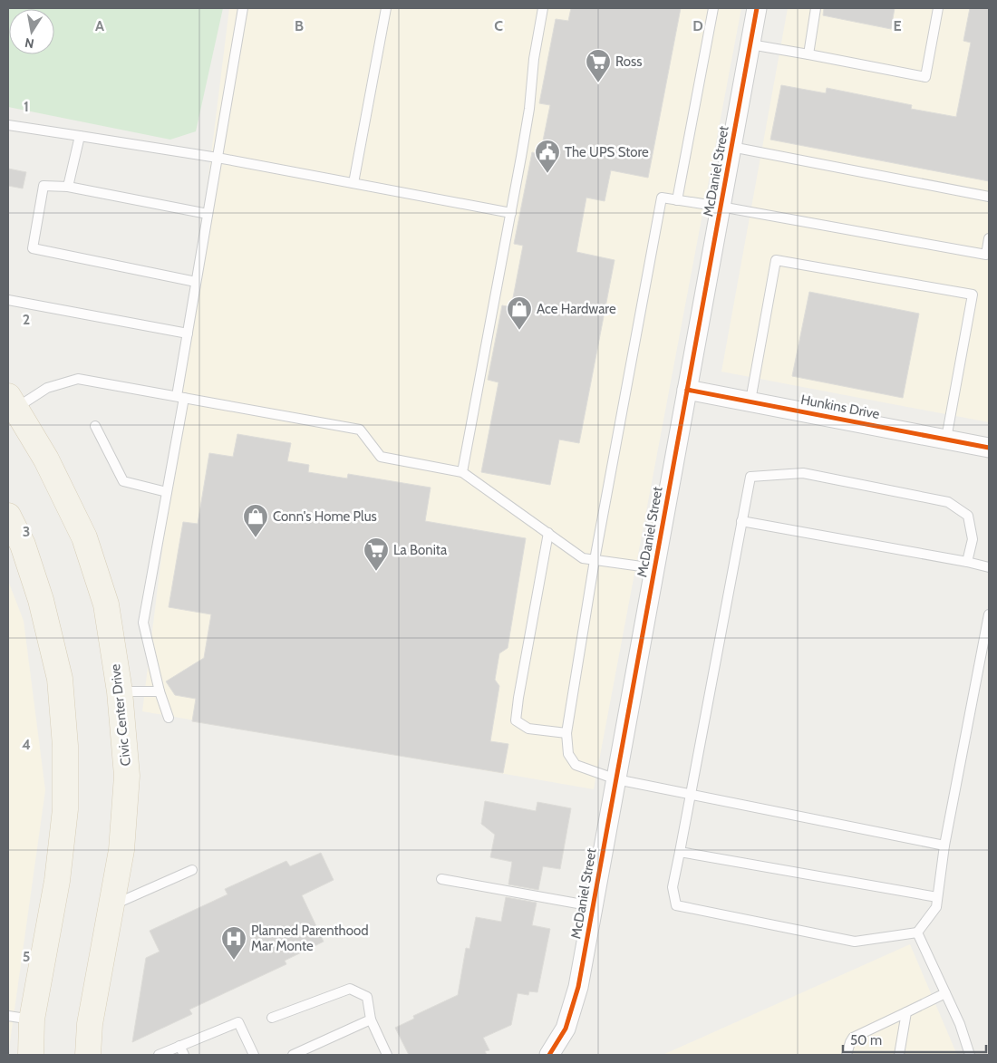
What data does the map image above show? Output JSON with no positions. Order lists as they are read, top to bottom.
{
  "streets": {
    "main road": ["Civic Center Drive"],
    "street": ["McDaniel Street", "Hunkins Drive"]
  },
  "crossings": [
    ["McDaniel Street", "Hunkins Drive"]
  ],
  "places": {
    "supermarket": ["Ross", "La Bonita"],
    "public building": ["The UPS Store"],
    "shop": ["Ace Hardware", "Conn's Home Plus"],
    "hospital": ["Planned Parenthood Mar Monte"]
  },
  "scale_bar": "50 m",
  "north": "bottom",
  "grid": {
    "columns": [
      "A",
      "B",
      "C",
      "D",
      "E"
    ],
    "rows": [
      "1",
      "2",
      "3",
      "4",
      "5"
    ]
  }
}
